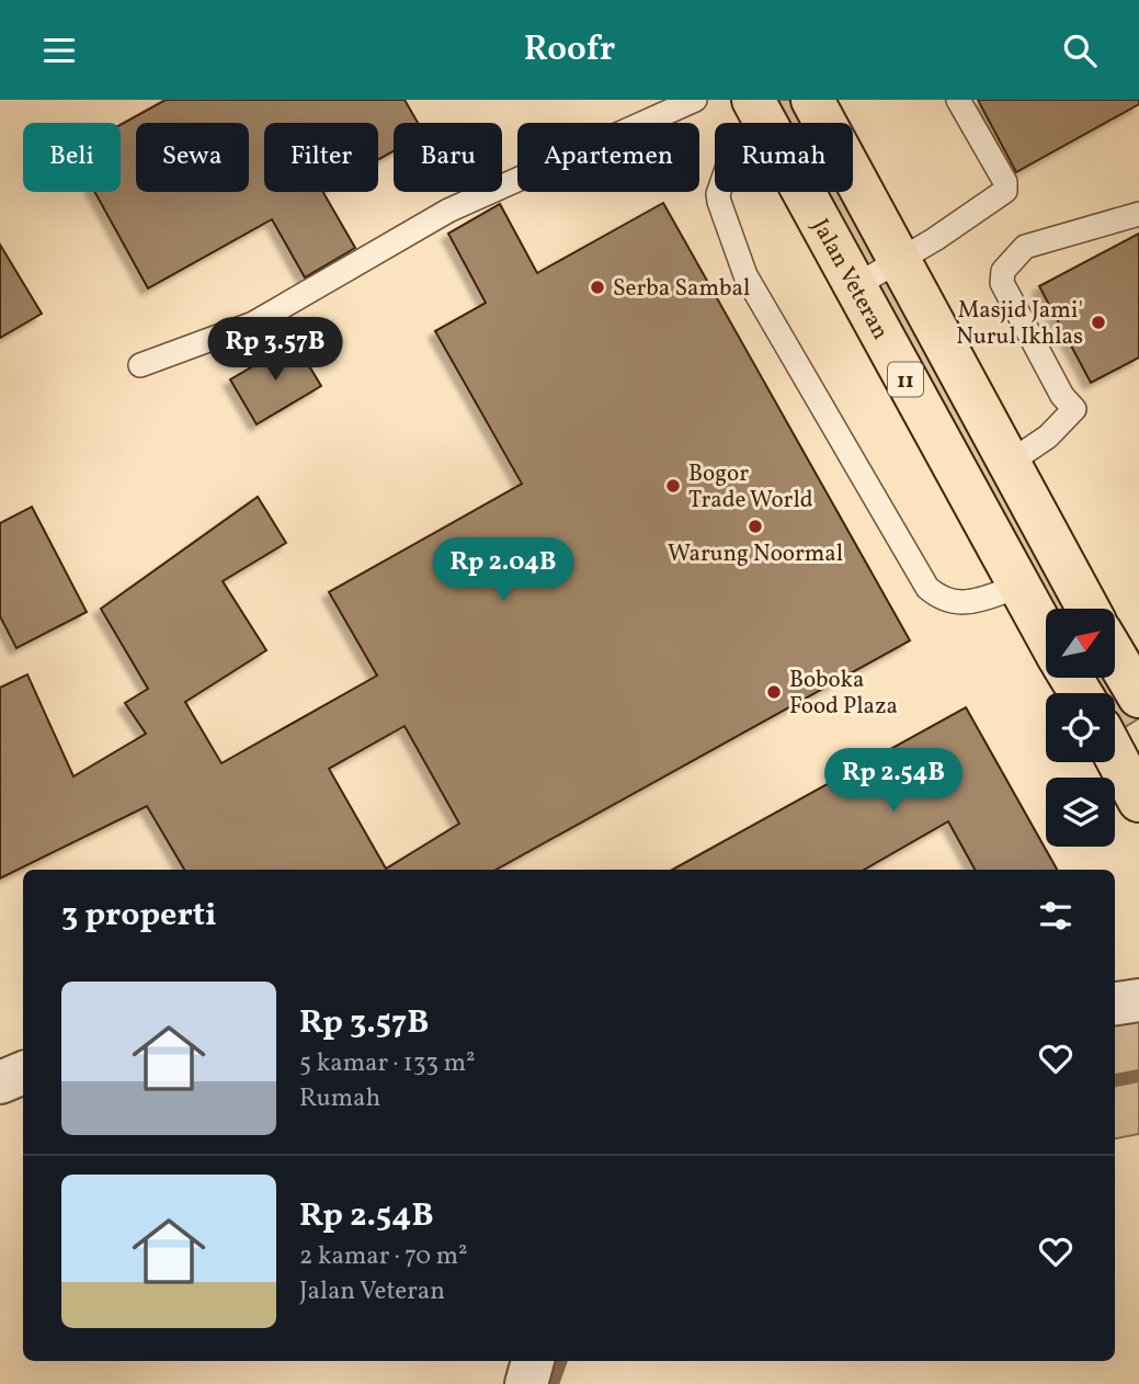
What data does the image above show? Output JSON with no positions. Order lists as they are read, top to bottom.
{
  "streets": {
    "main road": ["Jalan Veteran", "11"]
  },
  "places": [
    "Serba Sambal",
    "Masjid Jami' Nurul Ikhlas",
    "Bogor Trade World",
    "Warung Noormal",
    "Boboka Food Plaza"
  ],
  "north": "top right",
  "page": {
    "header": "Roofr",
    "chip": [
      "Beli",
      "Sewa",
      "Filter",
      "Baru",
      "Apartemen",
      "Rumah"
    ],
    "price": ["Rp 3.57B", "Rp 2.04B", "Rp 2.54B"],
    "heading": "3 properti",
    "list": [
      {
        "name": "Rp 3.57B",
        "note": "5 kamar · 133 m² · Rumah"
      },
      {
        "name": "Rp 2.54B",
        "note": "2 kamar · 70 m² · Jalan Veteran"
      }
    ]
  }
}
